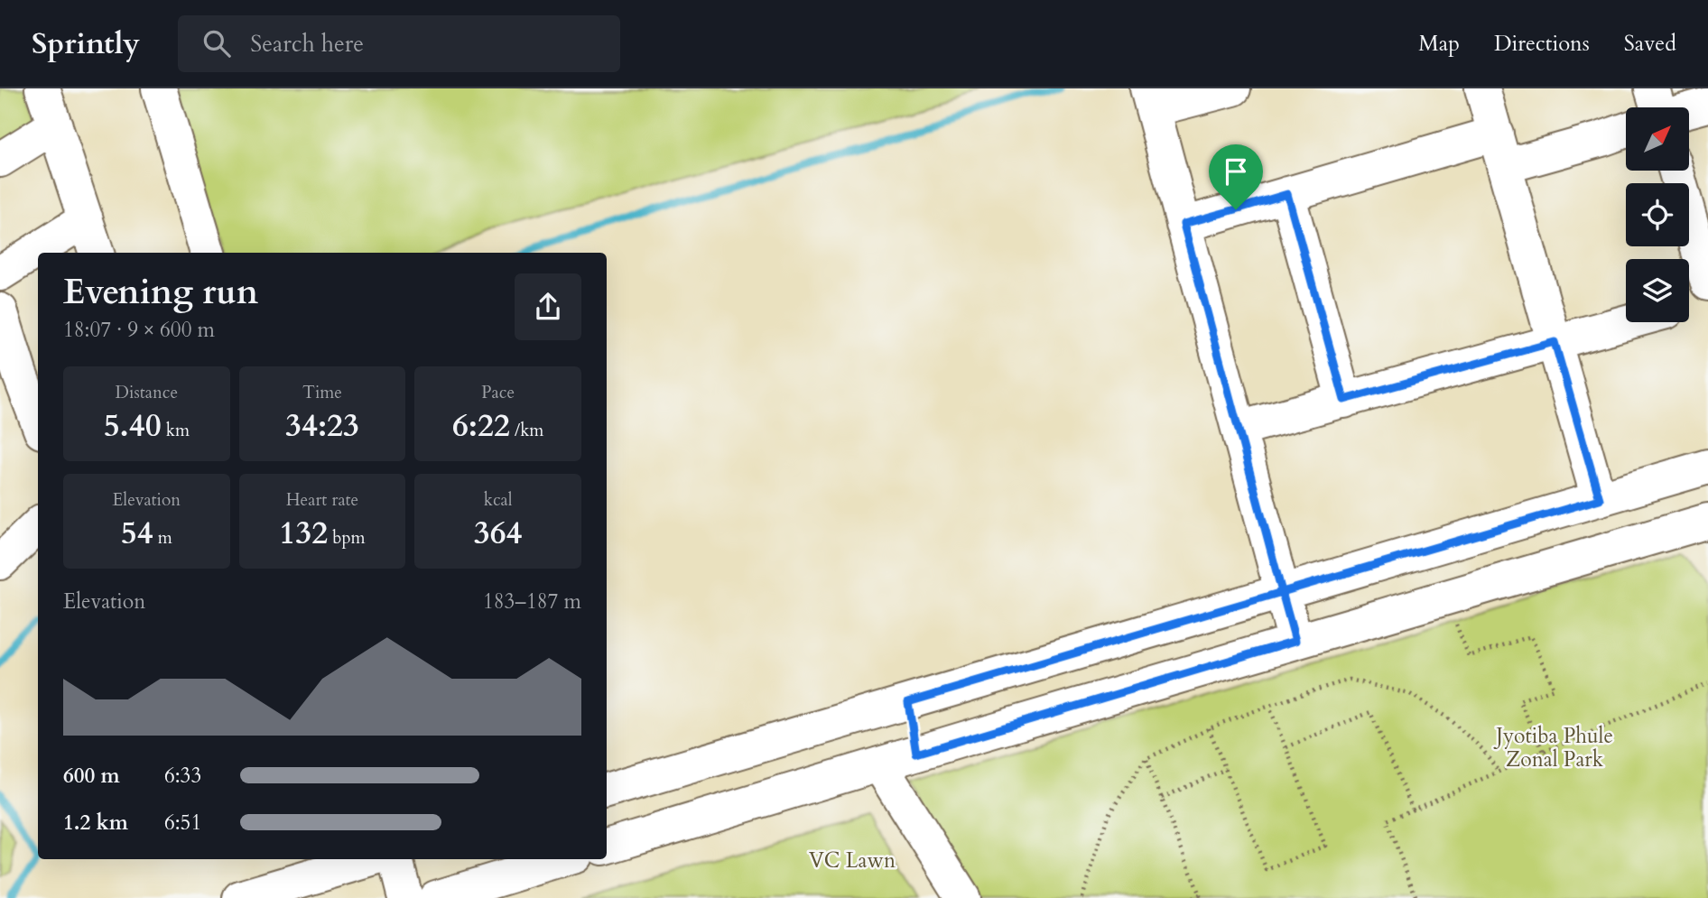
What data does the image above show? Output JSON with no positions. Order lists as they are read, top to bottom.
{
  "parks": ["Jyotiba Phule Zonal Park", "VC Lawn"],
  "north": "top right",
  "page": {
    "header": "Sprintly",
    "search": "Search here",
    "nav": ["Map", "Directions", "Saved"],
    "heading": ["Evening run", "18:07 · 9 × 600 m"],
    "stats": [
      ["Distance", "5.40 km"],
      ["Time", "34:23"],
      ["Pace", "6:22 /km"],
      ["Elevation", "54 m"],
      ["Heart rate", "132 bpm"],
      ["kcal", "364"]
    ],
    "chart": ["Elevation", "183–187 m"],
    "list": [
      {
        "name": "600 m",
        "note": "6:33"
      },
      {
        "name": "1.2 km",
        "note": "6:51"
      }
    ]
  }
}
